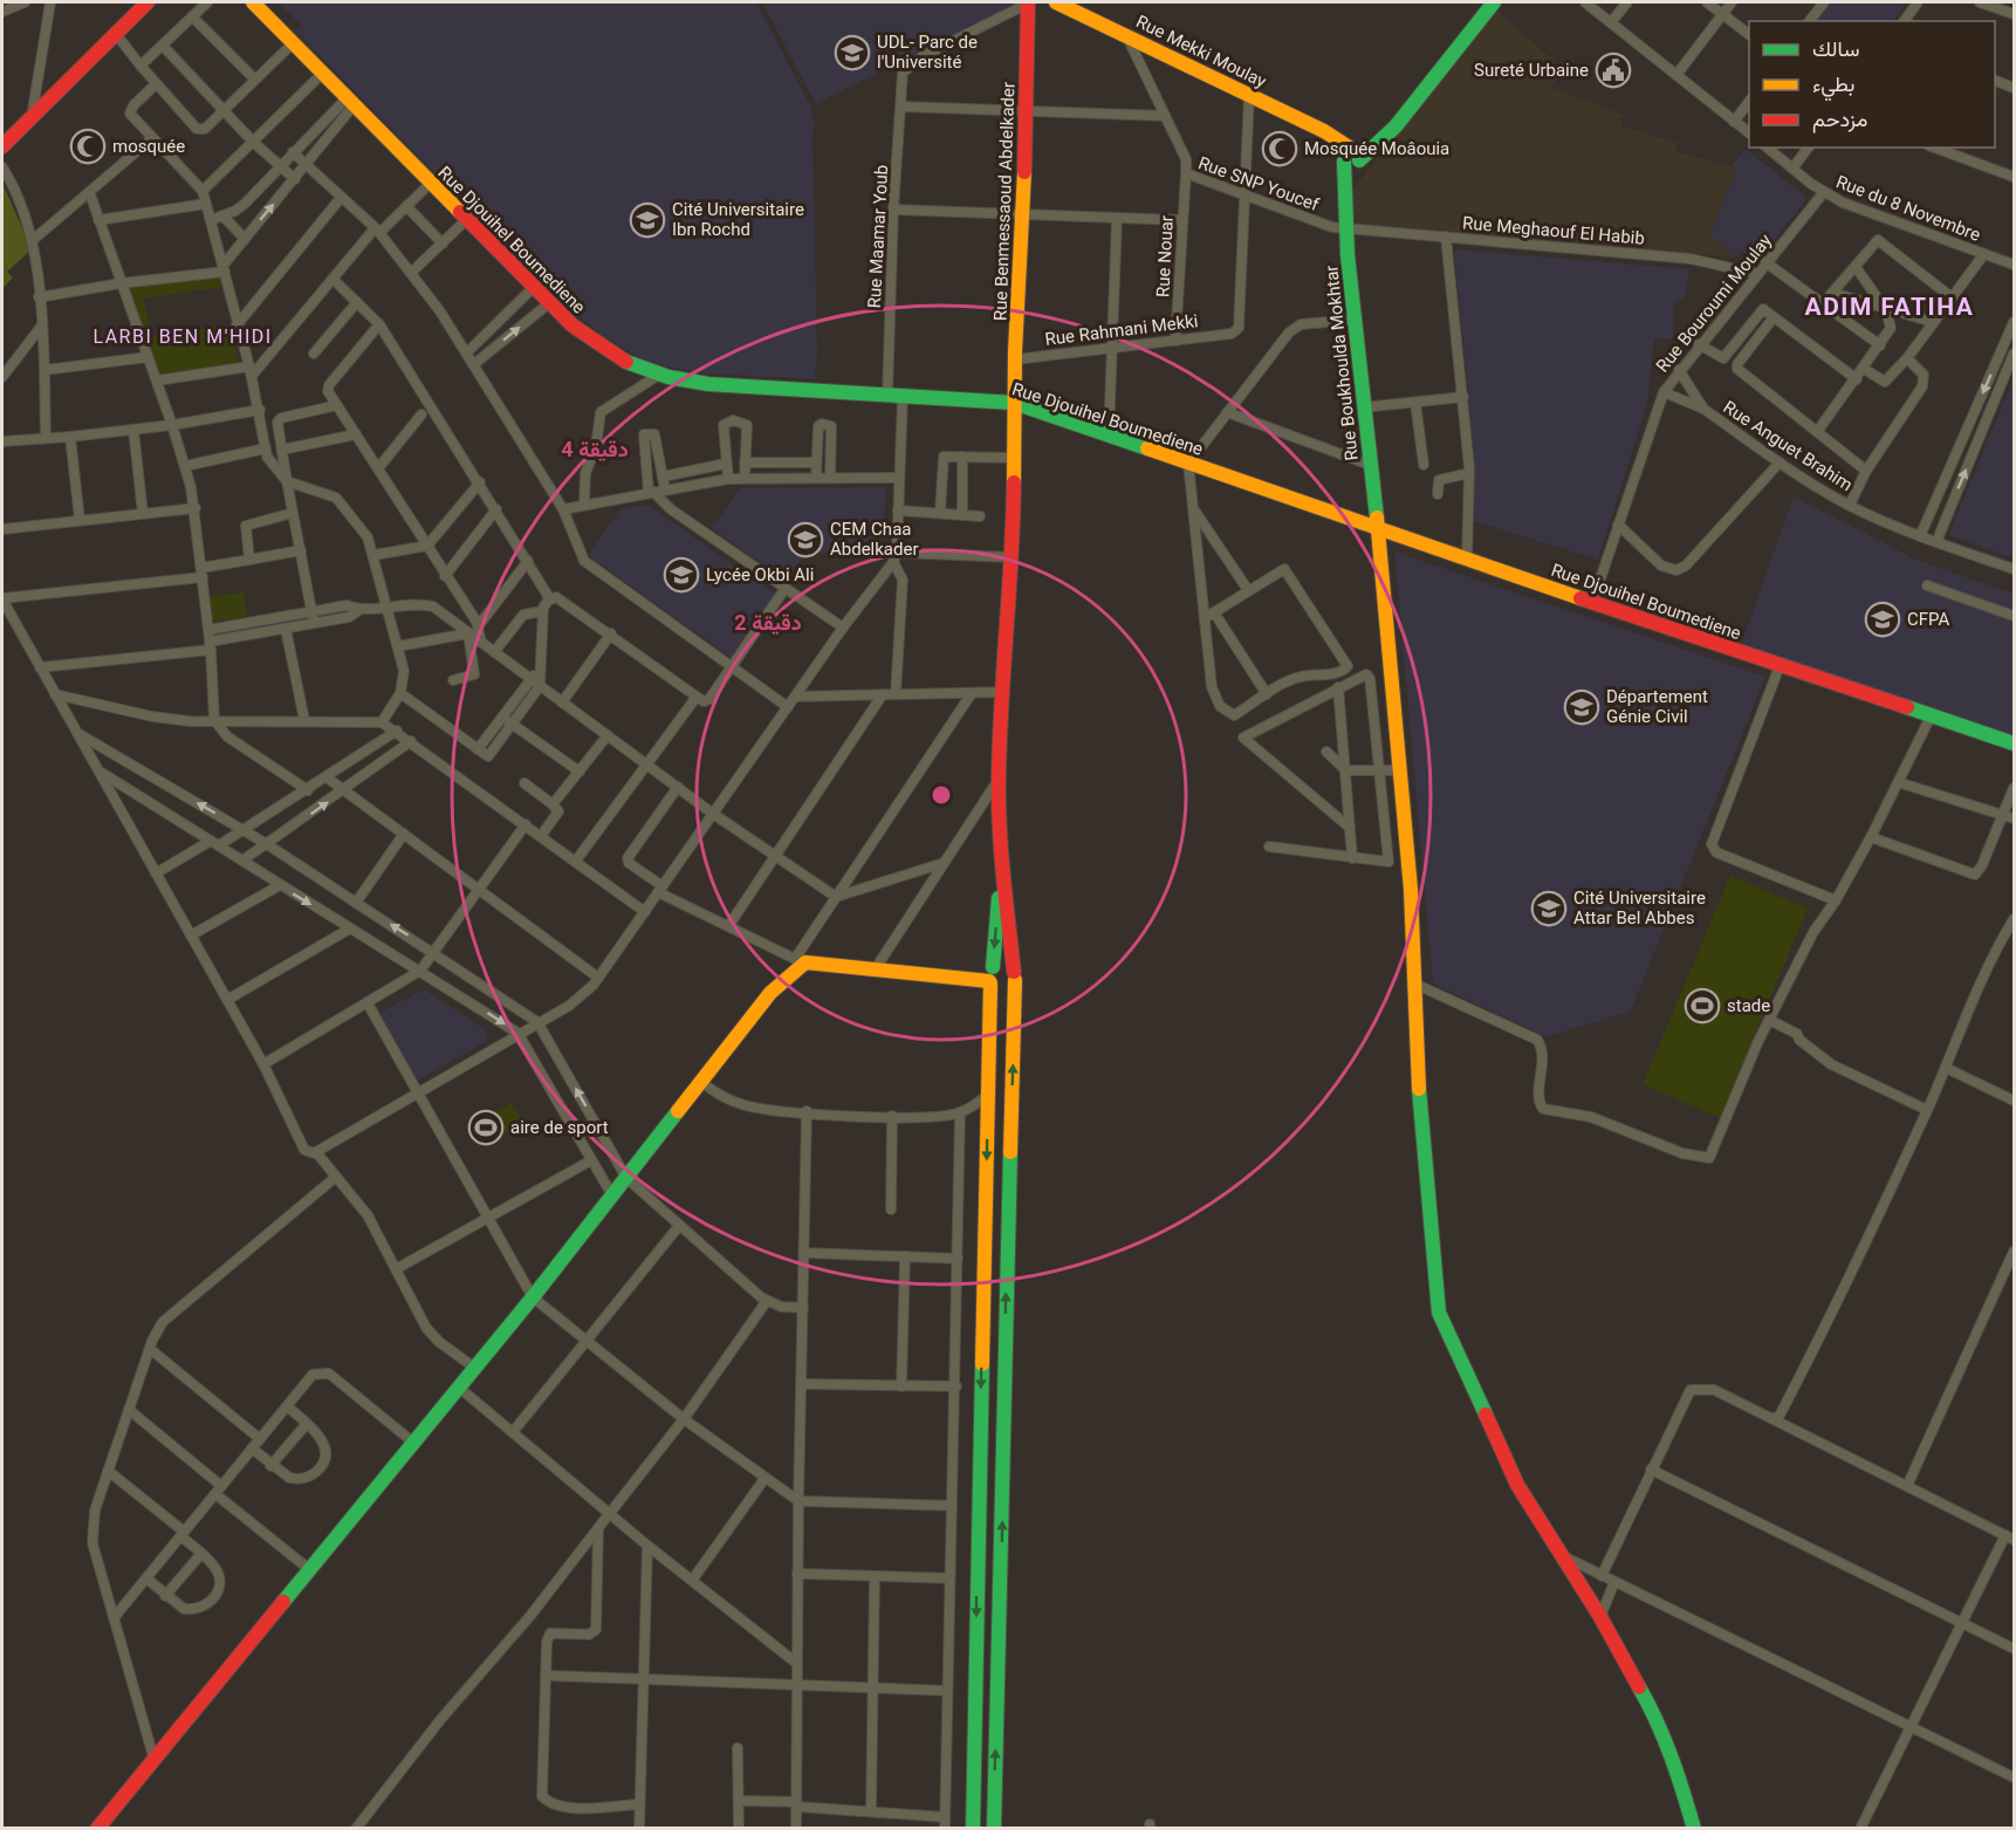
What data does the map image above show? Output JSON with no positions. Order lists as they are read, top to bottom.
{
  "streets": {
    "main road": [
      "Rue Mekki Moulay",
      "Rue Benmessaoud Abdelkader",
      "Rue Djouihel Boumediene",
      "Rue Boukhoulda Mokhtar"
    ],
    "street": [
      "Rue SNP Youcef",
      "Rue du 8 Novembre",
      "Rue Meghaouf El Habib",
      "Rue Maamar Youb",
      "Rue Nouar",
      "Rue Bouroumi Moulay",
      "Rue Rahmani Mekki",
      "Rue Anguet Brahim"
    ]
  },
  "crossings": [
    ["Rue Mekki Moulay", "Rue SNP Youcef"],
    ["Rue Mekki Moulay", "Rue Boukhoulda Mokhtar"],
    ["Rue SNP Youcef", "Rue Meghaouf El Habib"],
    ["Rue SNP Youcef", "Rue Nouar"],
    ["Rue SNP Youcef", "Rue Rahmani Mekki"],
    ["Rue SNP Youcef", "Rue Boukhoulda Mokhtar"],
    ["Rue Benmessaoud Abdelkader", "Rue Maamar Youb"],
    ["Rue Benmessaoud Abdelkader", "Rue Djouihel Boumediene"],
    ["Rue Benmessaoud Abdelkader", "Rue Rahmani Mekki"],
    ["Rue du 8 Novembre", "Rue Bouroumi Moulay"],
    ["Rue Meghaouf El Habib", "Rue Bouroumi Moulay"],
    ["Rue Meghaouf El Habib", "Rue Boukhoulda Mokhtar"],
    ["Rue Maamar Youb", "Rue Djouihel Boumediene"],
    ["Rue Djouihel Boumediene", "Rue Bouroumi Moulay"],
    ["Rue Djouihel Boumediene", "Rue Boukhoulda Mokhtar"],
    ["Rue Nouar", "Rue Rahmani Mekki"]
  ],
  "districts": ["ADIM FATIHA", "LARBI BEN M'HIDI"],
  "places": {
    "school or university": [
      "UDL- Parc de l'Université",
      "Cité Universitaire Ibn Rochd",
      "CEM Chaa Abdelkader",
      "Lycée Okbi Ali",
      "CFPA",
      "Département Génie Civil",
      "Cité Universitaire Attar Bel Abbes"
    ],
    "public building": ["Sureté Urbaine"],
    "mosque": ["mosquée", "Mosquée Moâouia"],
    "sports": ["stade", "aire de sport"]
  },
  "legend": ["سالك", "بطيء", "مزدحم"],
  "rings": ["4 دقيقة", "2 دقيقة"]
}
